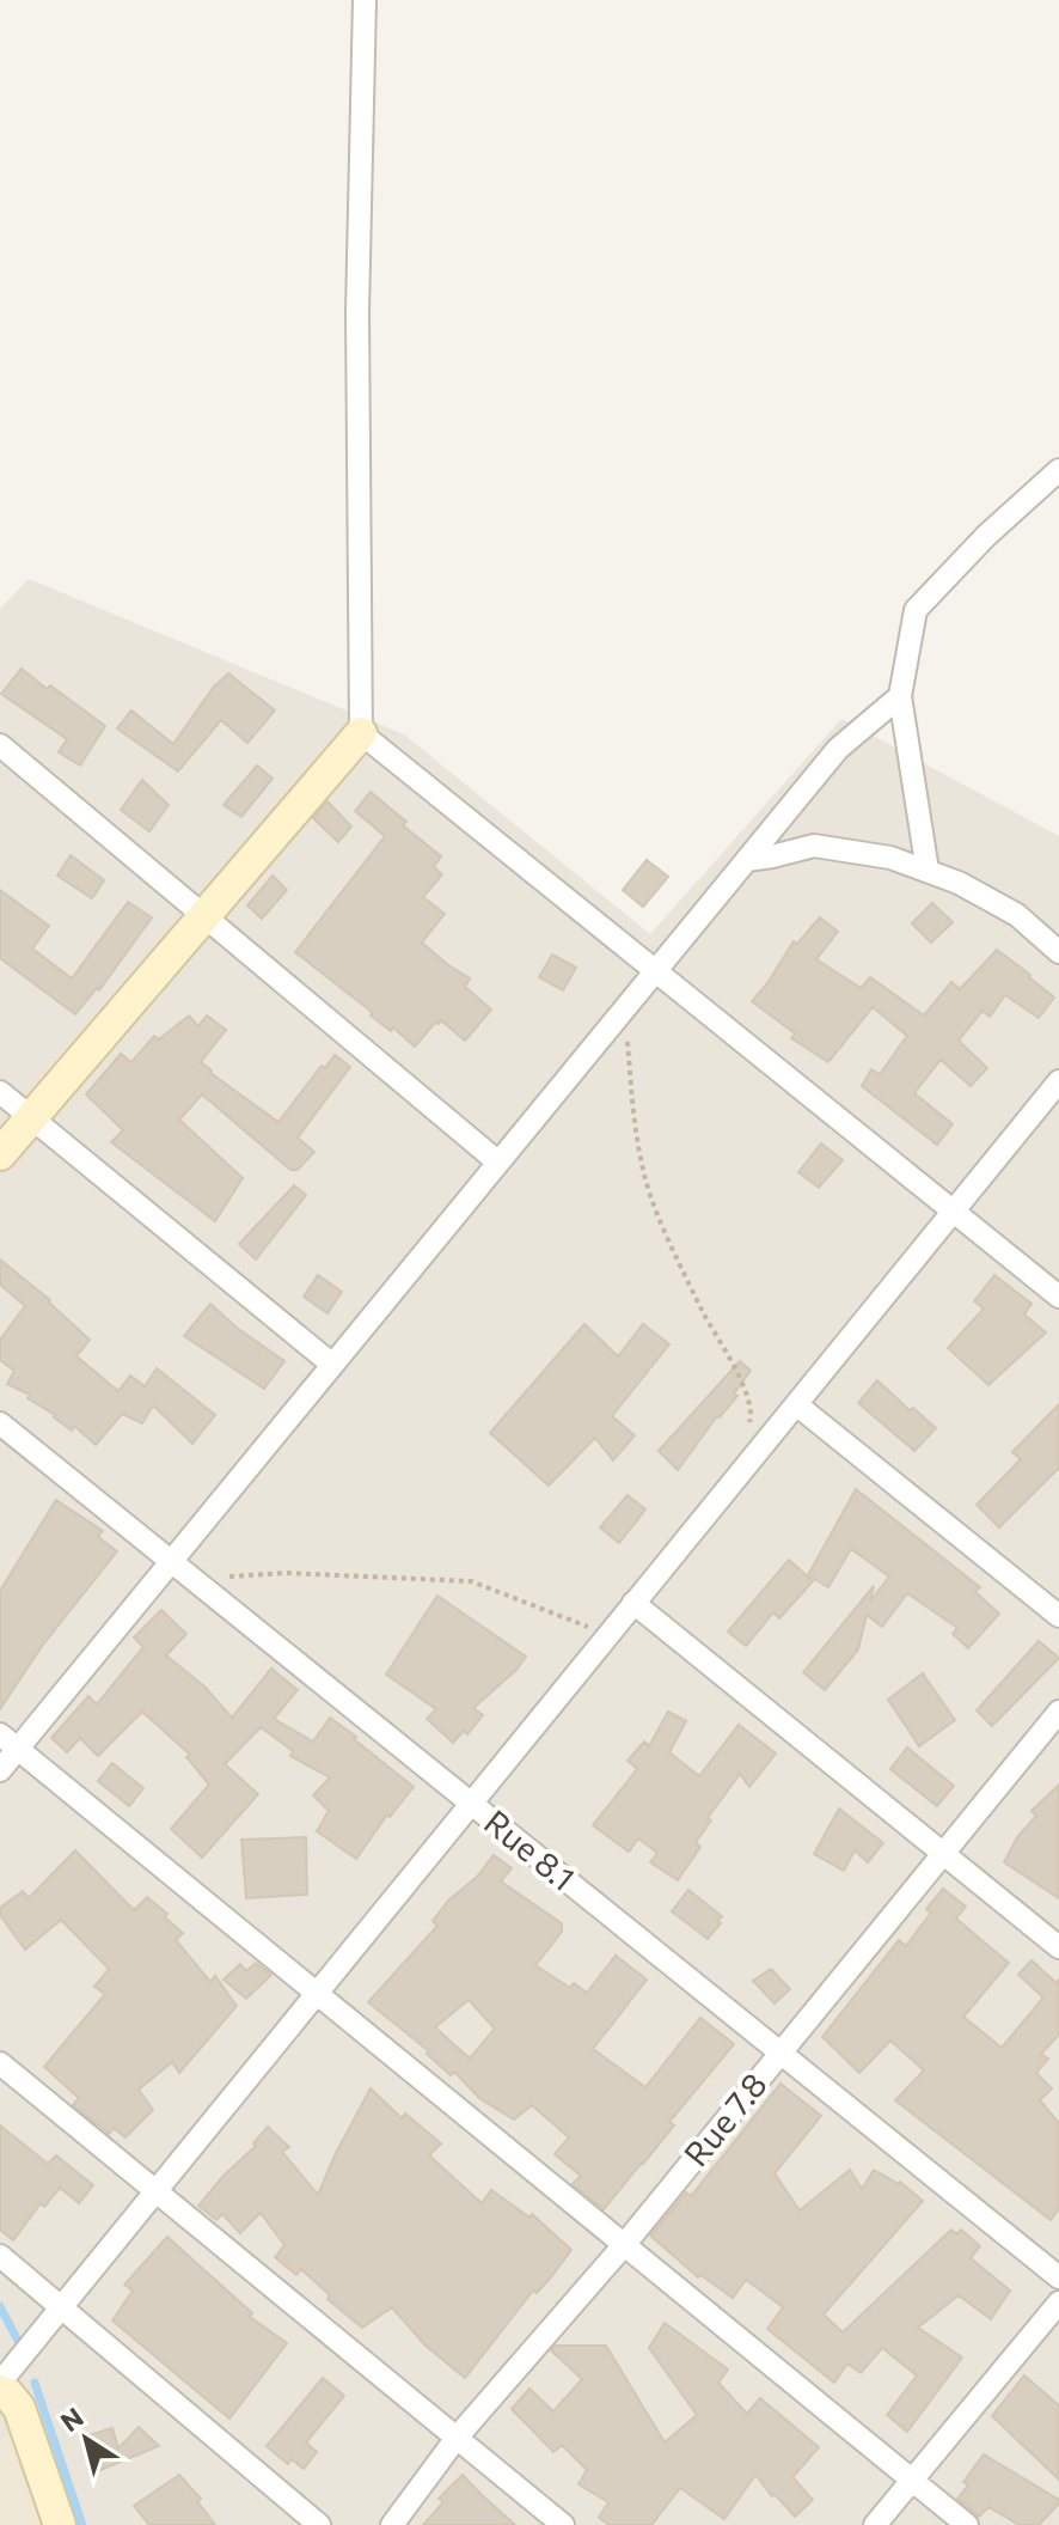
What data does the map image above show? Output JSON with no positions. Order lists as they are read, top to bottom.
{
  "streets": {
    "street": ["Rue 8.1", "Rue 7.8"]
  },
  "crossings": [
    ["Rue 8.1", "Rue 7.8"]
  ],
  "north": "top left"
}
